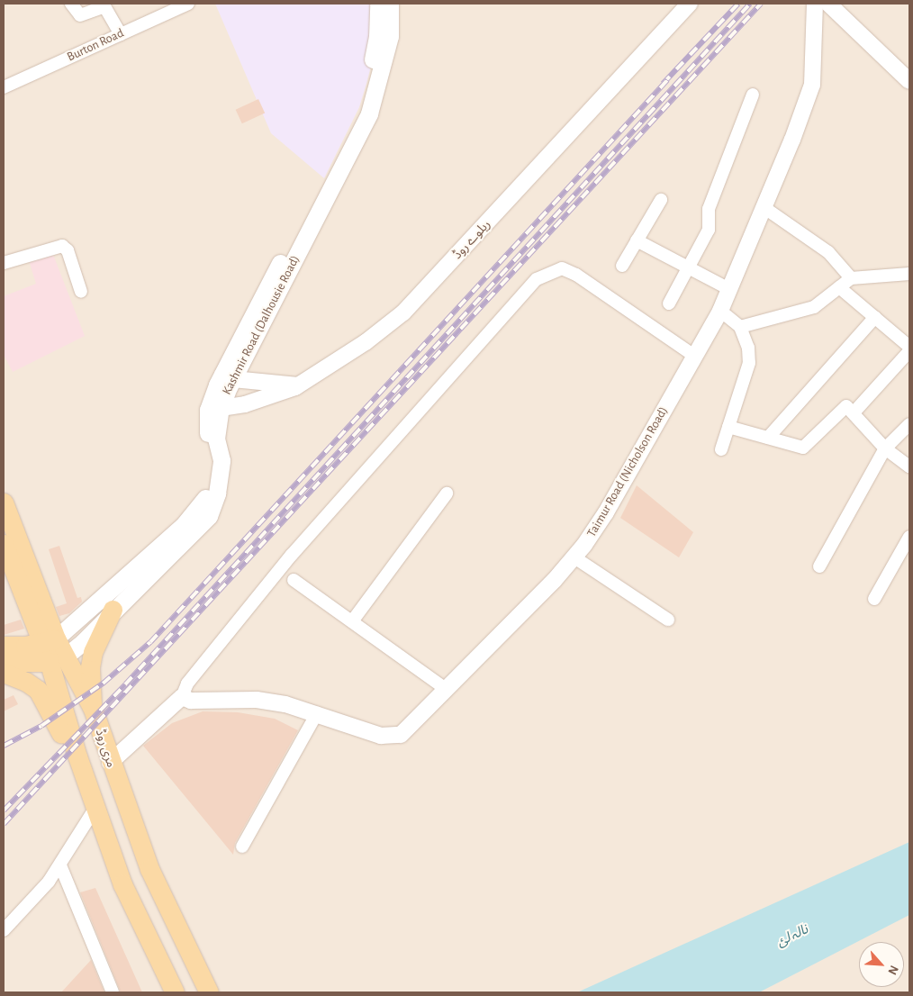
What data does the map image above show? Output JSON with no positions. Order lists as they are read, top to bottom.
{
  "streets": {
    "main road": ["Kashmir Road (Dalhousie Road)", "مری روڈ"],
    "street": ["Burton Road", "ریلوے روڈ", "Taimur Road (Nicholson Road)"]
  },
  "crossings": [
    ["ریلوے روڈ", "Kashmir Road (Dalhousie Road)"],
    ["Kashmir Road (Dalhousie Road)", "مری روڈ"]
  ],
  "water": ["نالہ لئ"],
  "north": "bottom right"
}
